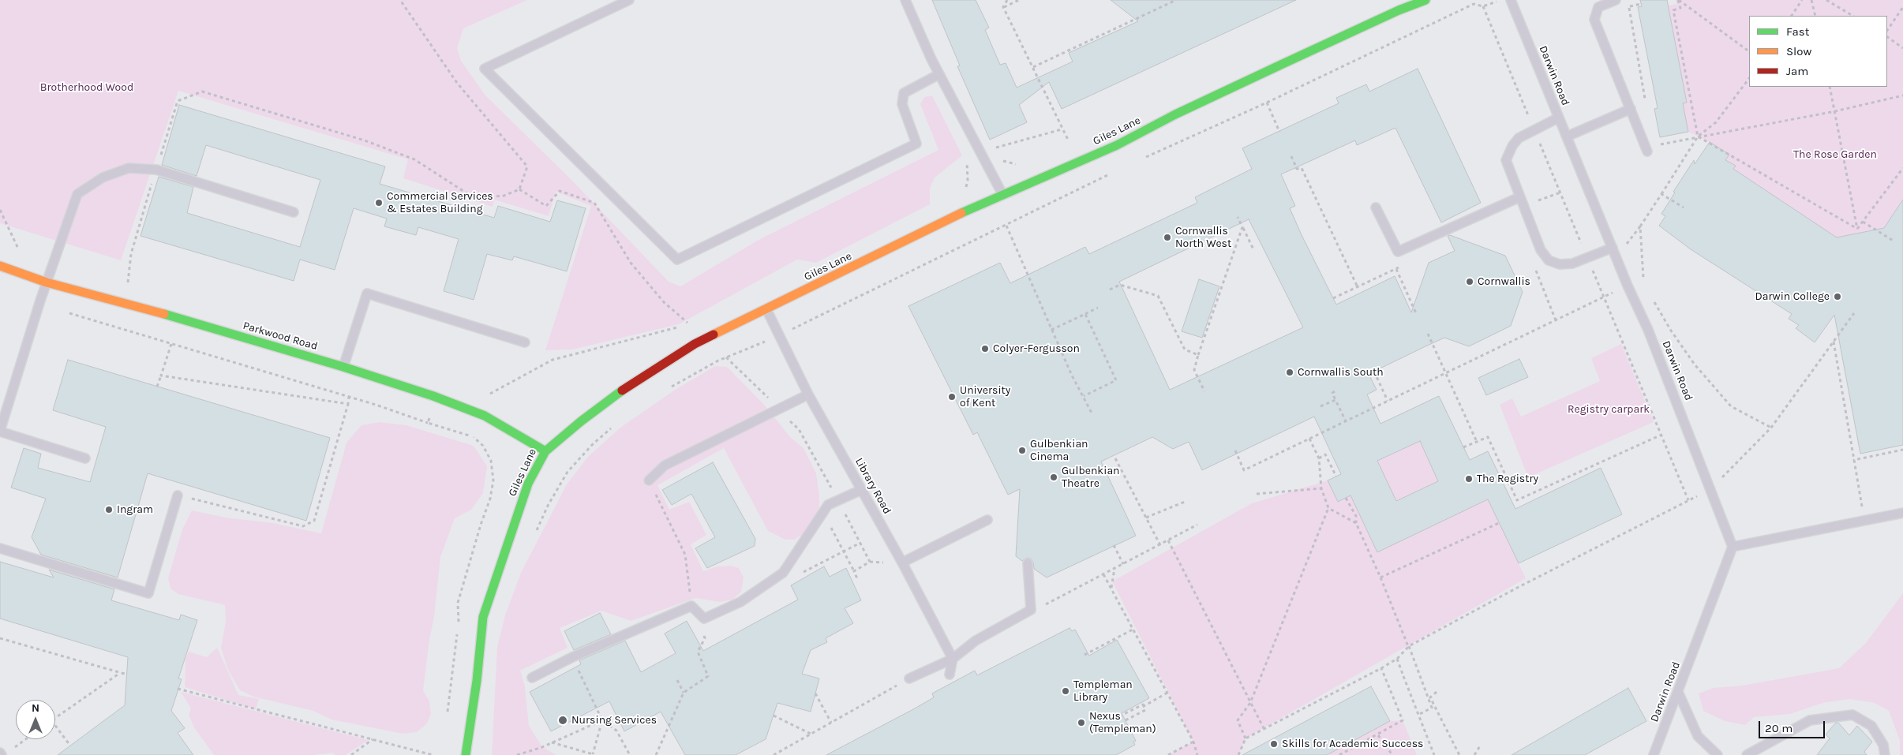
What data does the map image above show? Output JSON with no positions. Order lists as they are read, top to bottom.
{
  "streets": {
    "street": ["Giles Lane", "Parkwood Road"],
    "lane": ["Darwin Road", "Library Road"]
  },
  "crossings": [
    ["Giles Lane", "Parkwood Road"],
    ["Giles Lane", "Library Road"]
  ],
  "parks": ["Brotherhood Wood", "The Rose Garden", "Registry carpark"],
  "places": [
    "Commercial Services & Estates Building",
    "Cornwallis North West",
    "Cornwallis",
    "Darwin College",
    "Colyer-Fergusson",
    "Cornwallis South",
    "University of Kent",
    "Gulbenkian Cinema",
    "Gulbenkian Theatre",
    "The Registry",
    "Ingram",
    "Templeman Library",
    "Nursing Services",
    "Nexus (Templeman)",
    "Skills for Academic Success"
  ],
  "legend": ["Fast", "Slow", "Jam"],
  "scale_bar": "20 m",
  "north": "top"
}
